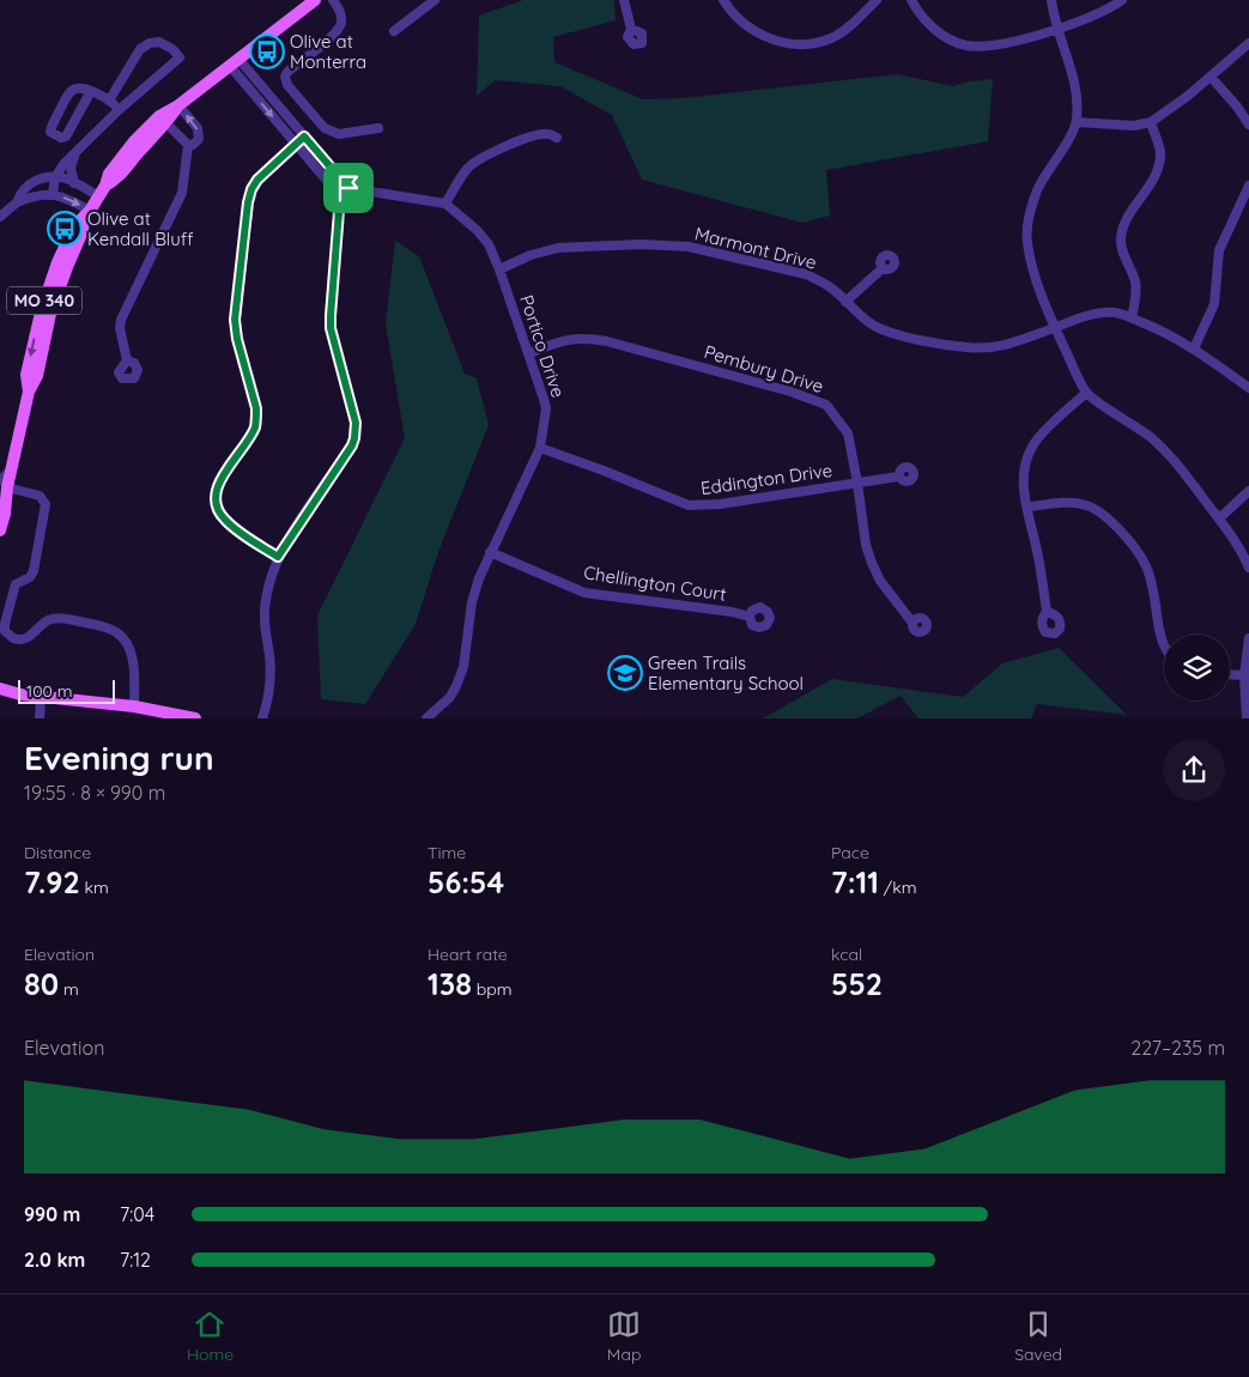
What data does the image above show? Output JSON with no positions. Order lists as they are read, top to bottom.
{
  "streets": {
    "main road": ["MO 340"],
    "street": [
      "Marmont Drive",
      "Portico Drive",
      "Pembury Drive",
      "Eddington Drive",
      "Chellington Court"
    ]
  },
  "crossings": [
    ["Marmont Drive", "Portico Drive"],
    ["Portico Drive", "Pembury Drive"],
    ["Portico Drive", "Eddington Drive"],
    ["Portico Drive", "Chellington Court"],
    ["Pembury Drive", "Eddington Drive"]
  ],
  "places": {
    "bus stop": ["Olive at Monterra", "Olive at Kendall Bluff"],
    "school or university": ["Green Trails Elementary School"]
  },
  "scale_bar": "100 m",
  "page": {
    "scale": "100 m",
    "heading": ["Evening run", "19:55 · 8 × 990 m"],
    "stats": [
      ["Distance", "7.92 km"],
      ["Time", "56:54"],
      ["Pace", "7:11 /km"],
      ["Elevation", "80 m"],
      ["Heart rate", "138 bpm"],
      ["kcal", "552"]
    ],
    "chart": ["Elevation", "227–235 m"],
    "list": [
      {
        "name": "990 m",
        "note": "7:04"
      },
      {
        "name": "2.0 km",
        "note": "7:12"
      }
    ],
    "tabs": ["Home", "Map", "Saved"]
  }
}
